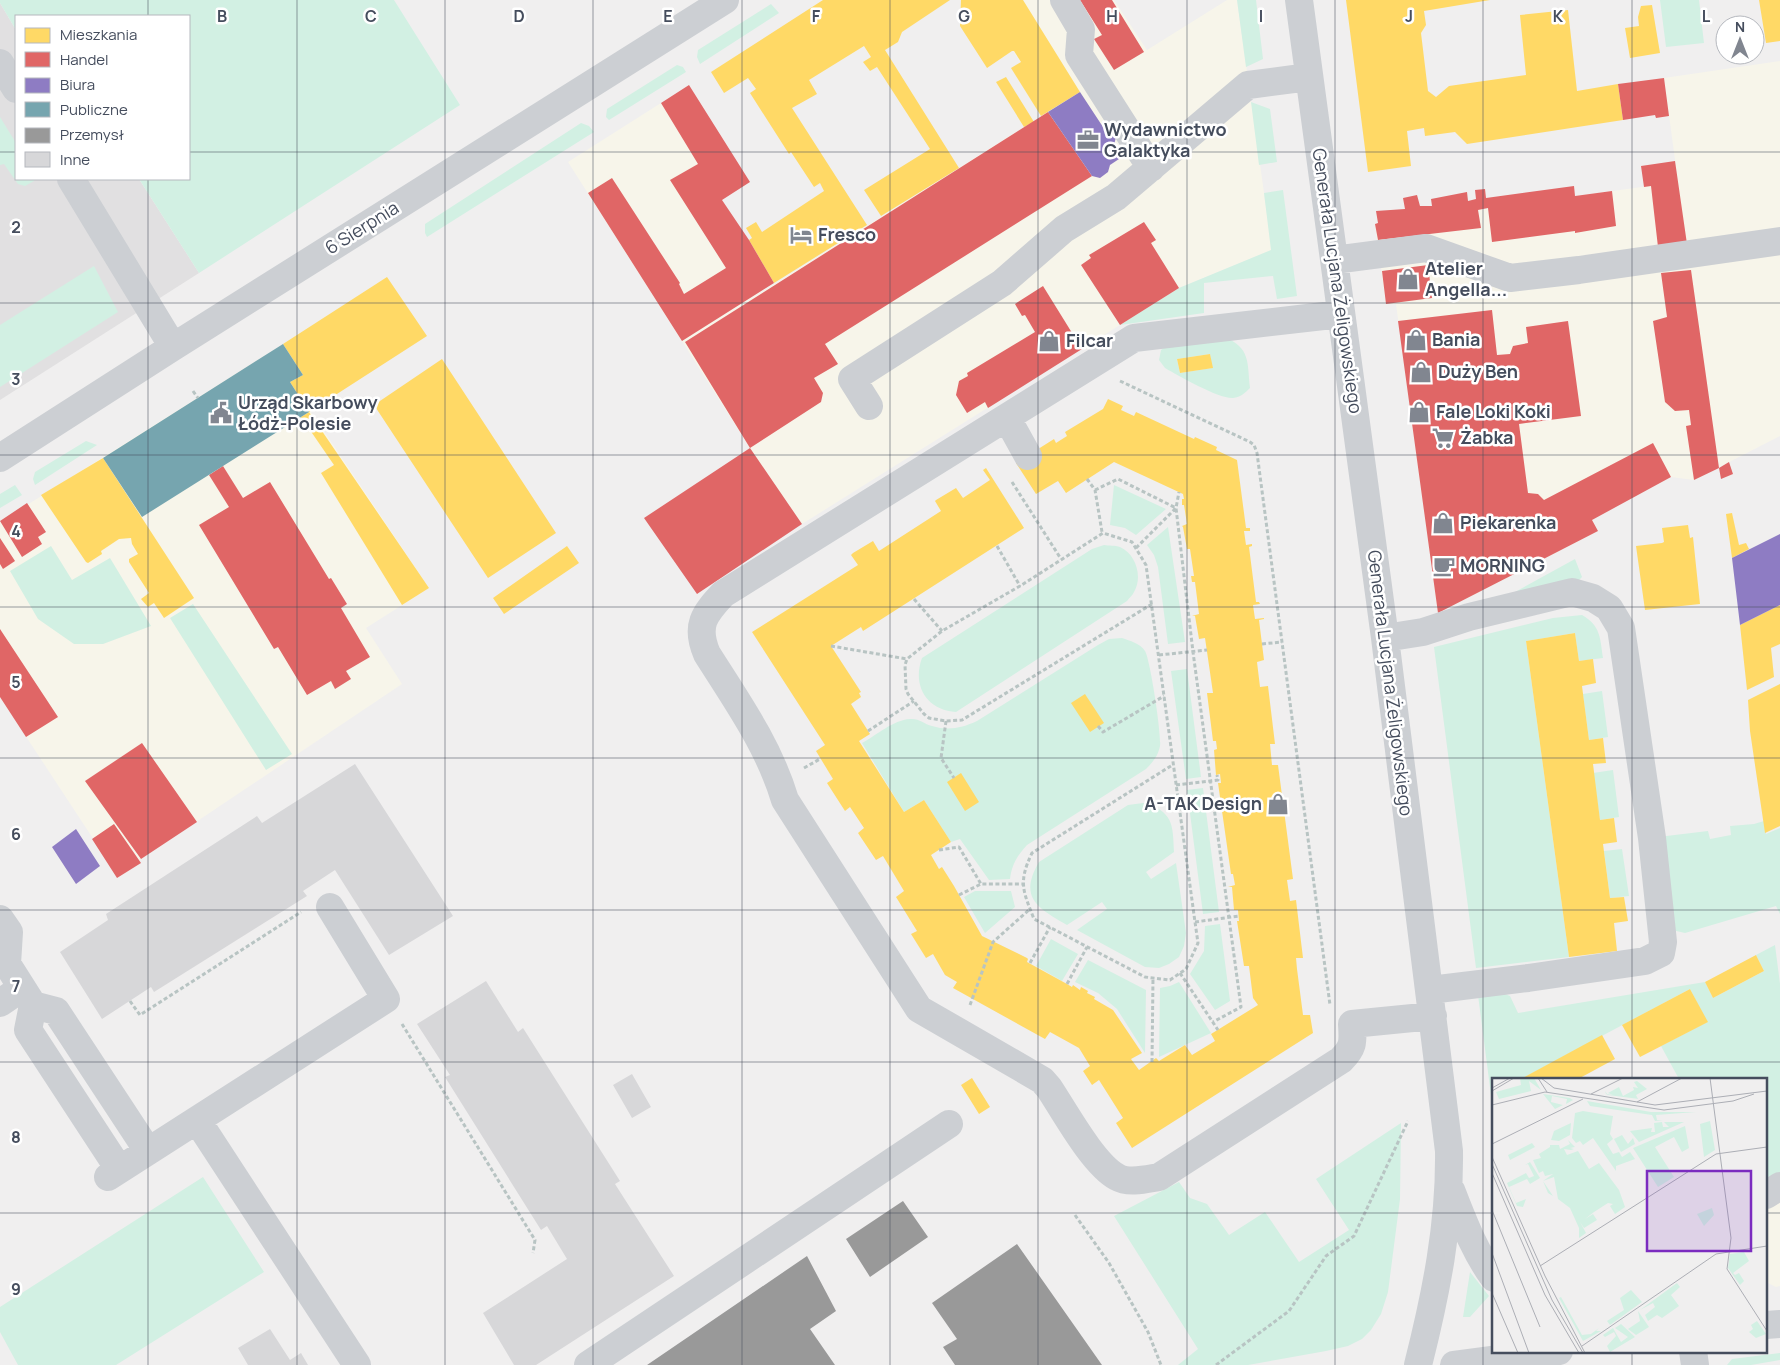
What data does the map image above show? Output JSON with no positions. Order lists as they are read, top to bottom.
{
  "streets": {
    "street": ["6 Sierpnia", "Generała Lucjana Żeligowskiego"]
  },
  "places": {
    "office": ["Wydawnictwo Galaktyka"],
    "hotel": ["Fresco"],
    "shop": [
      "Atelier Angella...",
      "Bania",
      "Filcar",
      "Duży Ben",
      "Fale Loki Koki",
      "Piekarenka",
      "A-TAK Design"
    ],
    "public building": ["Urząd Skarbowy Łódż-Polesie"],
    "supermarket": ["Żabka"],
    "cafe": ["MORNING"]
  },
  "legend": [
    "Mieszkania",
    "Handel",
    "Biura",
    "Publiczne",
    "Przemysł",
    "Inne"
  ],
  "north": "top",
  "grid": {
    "columns": [
      "B",
      "C",
      "D",
      "E",
      "F",
      "G",
      "H",
      "I",
      "J",
      "K",
      "L"
    ],
    "rows": [
      "2",
      "3",
      "4",
      "5",
      "6",
      "7",
      "8",
      "9"
    ]
  }
}
